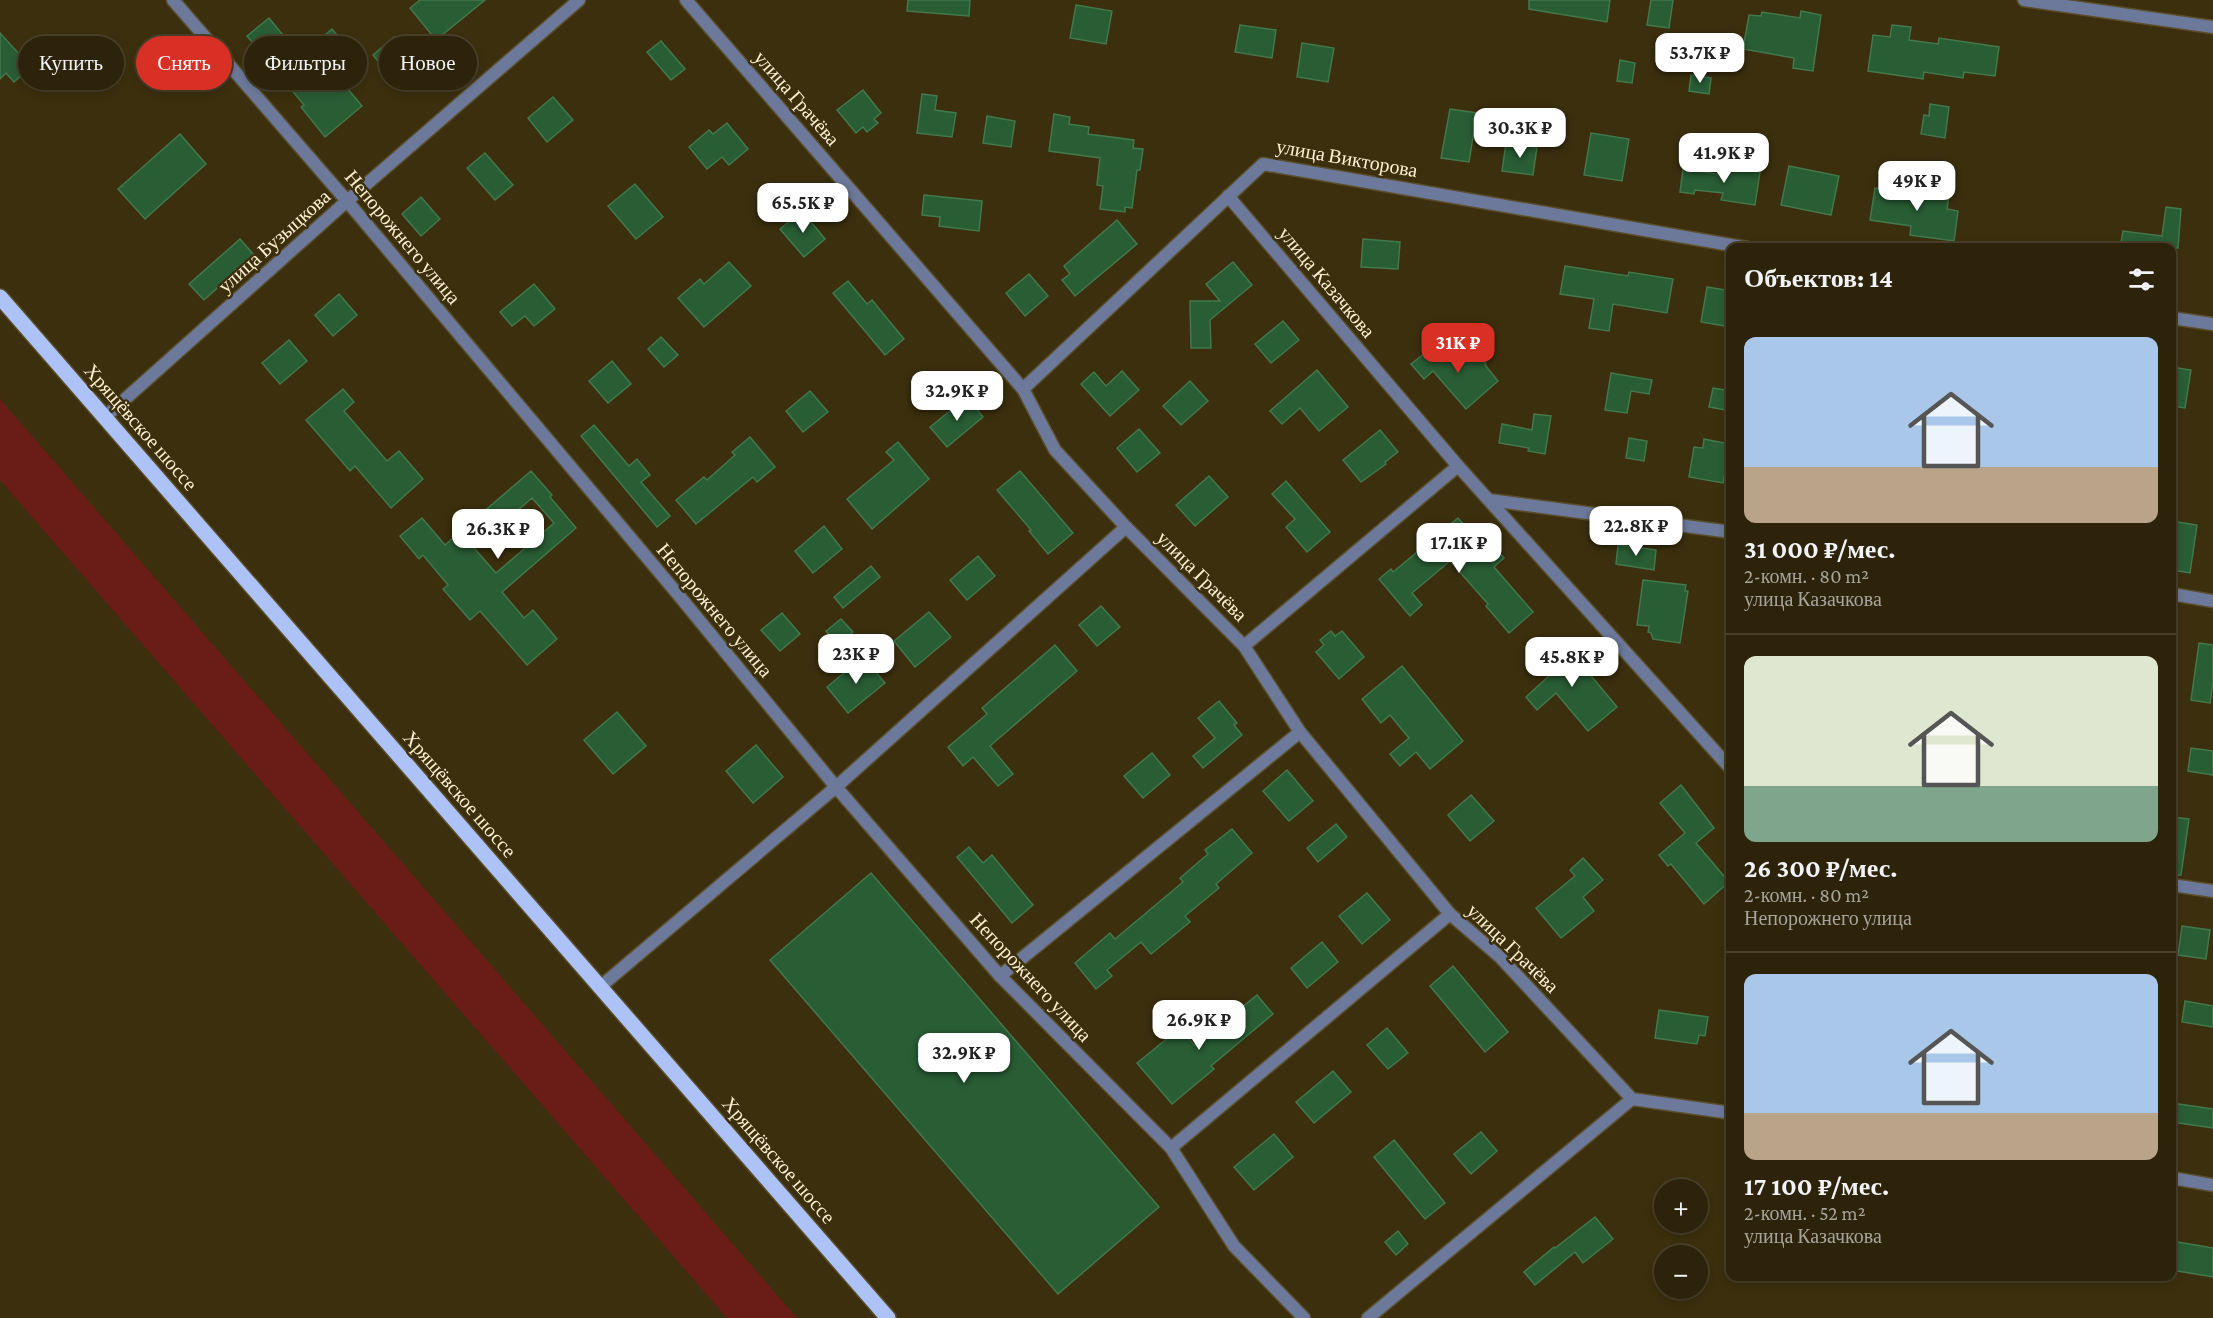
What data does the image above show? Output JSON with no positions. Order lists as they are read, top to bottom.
{
  "streets": {
    "main road": ["Хрящёвское шоссе"],
    "street": [
      "улица Грачёва",
      "улица Викторова",
      "Непорожнего улица",
      "улица Бузыцкова",
      "улица Казачкова"
    ]
  },
  "crossings": [
    ["улица Грачёва", "улица Викторова"],
    ["улица Викторова", "улица Казачкова"],
    ["Непорожнего улица", "улица Бузыцкова"],
    ["улица Бузыцкова", "Хрящёвское шоссе"]
  ],
  "page": {
    "price": [
      "53.7K ₽",
      "30.3K ₽",
      "41.9K ₽",
      "49K ₽",
      "65.5K ₽",
      "31K ₽",
      "32.9K ₽",
      "22.8K ₽",
      "26.3K ₽",
      "17.1K ₽",
      "23K ₽",
      "45.8K ₽",
      "26.9K ₽",
      "32.9K ₽"
    ],
    "chip": [
      "Купить",
      "Снять",
      "Фильтры",
      "Новое"
    ],
    "heading": "Объектов: 14",
    "list": [
      {
        "name": "31 000 ₽/мес.",
        "note": "2-комн. · 80 m² · улица Казачкова"
      },
      {
        "name": "26 300 ₽/мес.",
        "note": "2-комн. · 80 m² · Непорожнего улица"
      },
      {
        "name": "17 100 ₽/мес.",
        "note": "2-комн. · 52 m² · улица Казачкова"
      }
    ],
    "map_buttons": ["+", "−"]
  }
}
